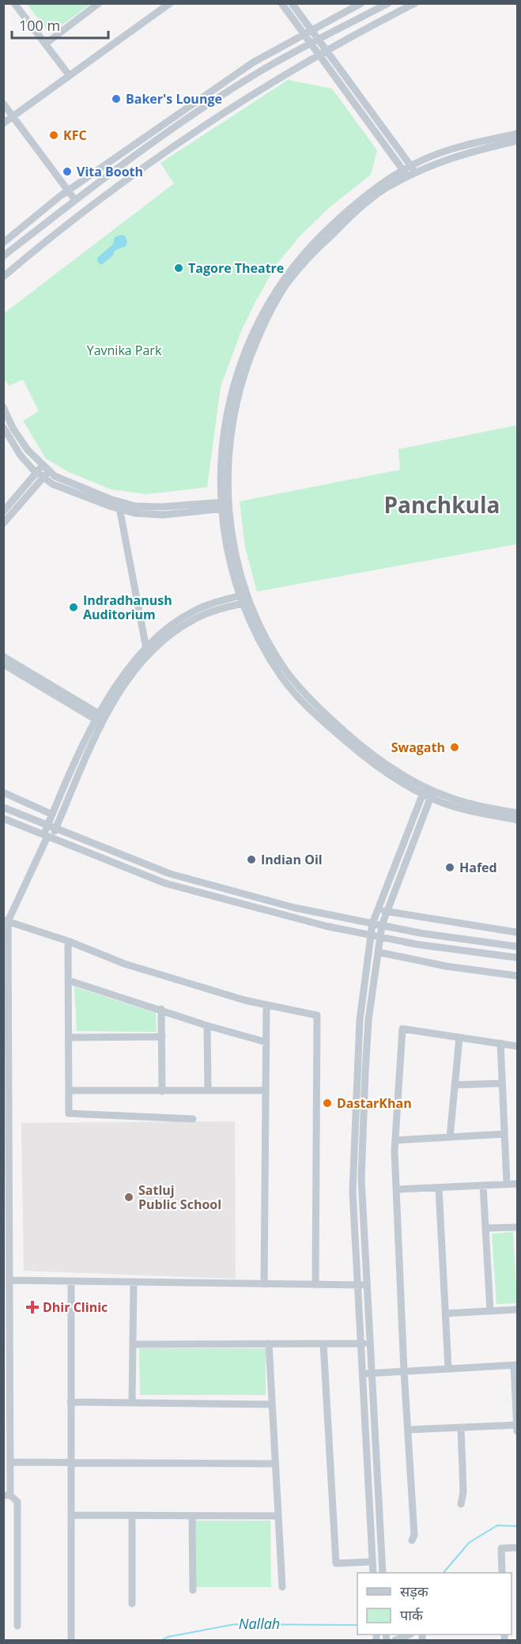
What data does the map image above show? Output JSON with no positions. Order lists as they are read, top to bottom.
{
  "districts": ["Panchkula"],
  "water": ["Nallah"],
  "parks": ["Yavnika Park"],
  "places": {
    "other": [
      "Baker's Lounge",
      "KFC",
      "Vita Booth",
      "Tagore Theatre",
      "Indradhanush Auditorium",
      "Swagath",
      "Indian Oil",
      "Hafed",
      "DastarKhan",
      "Satluj Public School"
    ],
    "health": ["Dhir Clinic"]
  },
  "legend": ["सड़क", "पार्क"],
  "scale_bar": "100 m"
}
